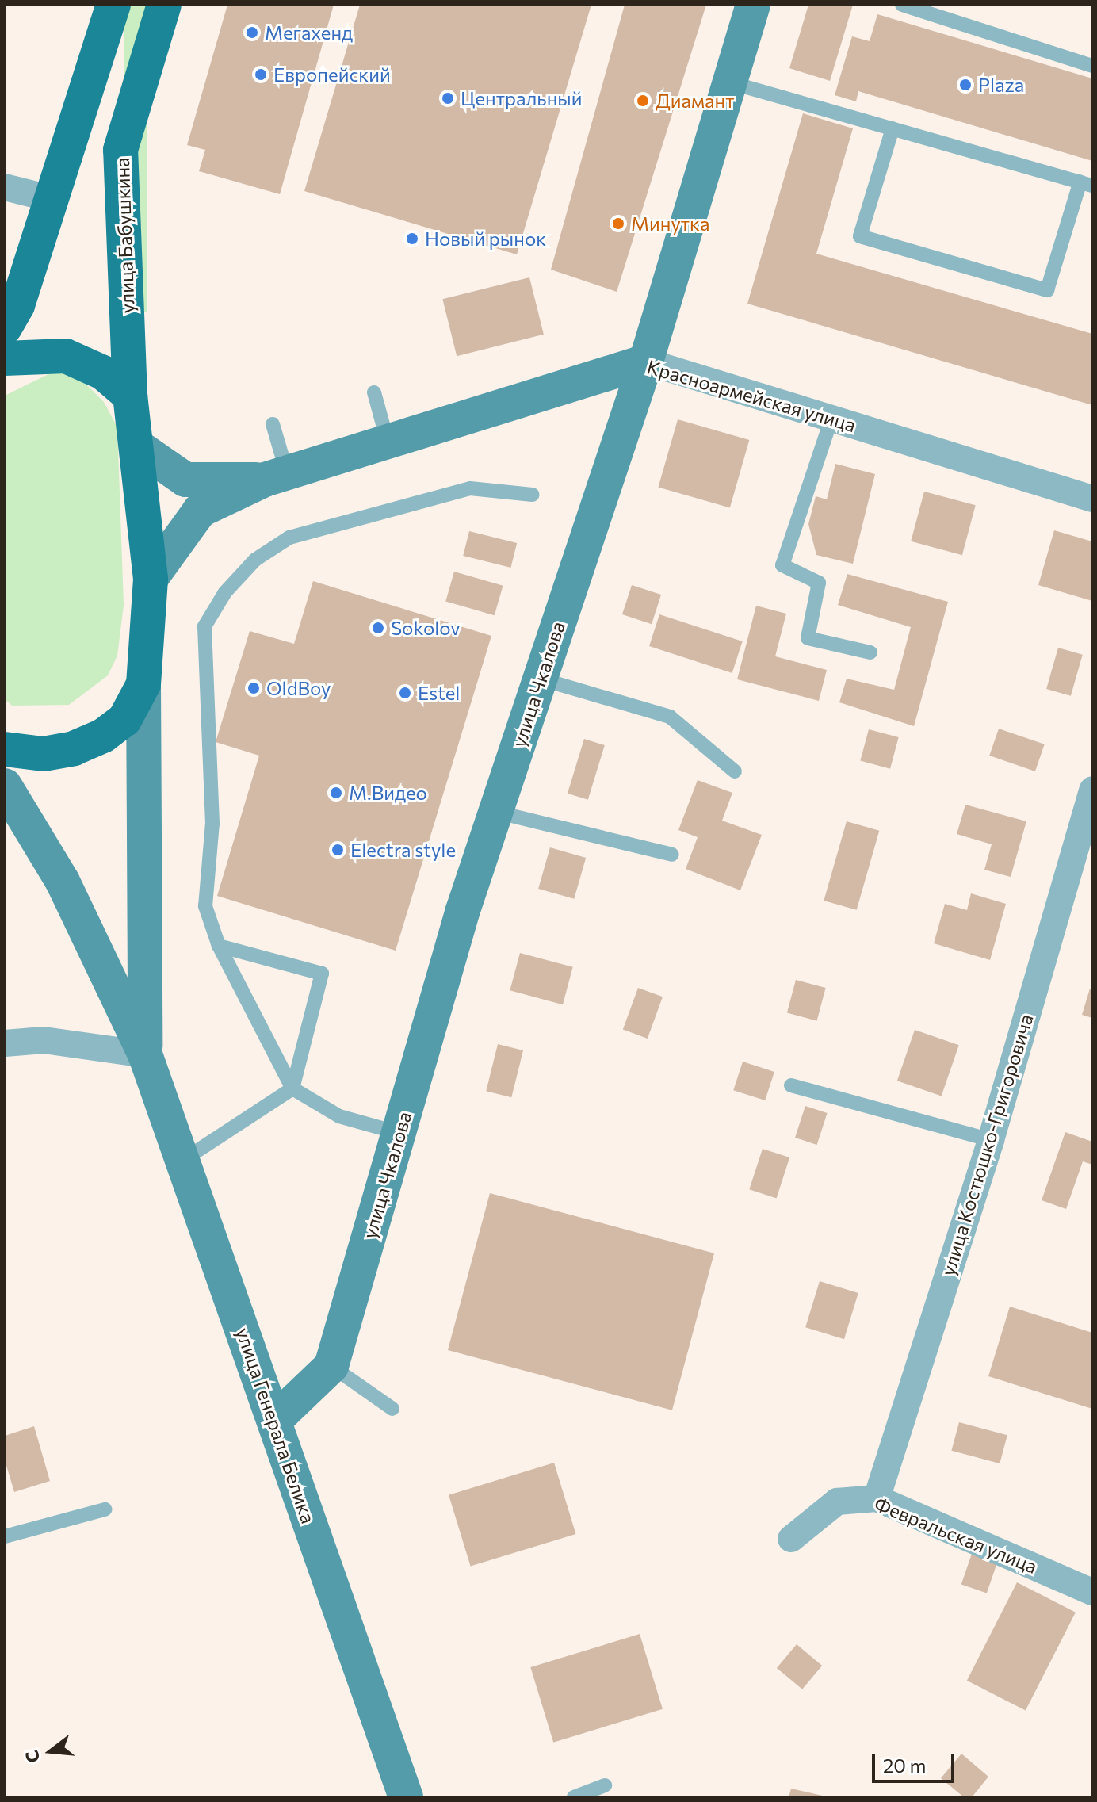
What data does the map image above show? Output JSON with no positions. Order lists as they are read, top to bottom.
{
  "streets": {
    "main road": [
      "улица Бабушкина",
      "Красноармейская улица",
      "улица Чкалова",
      "улица Генерала Белика"
    ],
    "street": ["улица Костюшко-Григоровича", "Февральская улица"]
  },
  "crossings": [
    ["Красноармейская улица", "улица Чкалова"],
    ["улица Костюшко-Григоровича", "Февральская улица"]
  ],
  "places": [
    "Мегахенд",
    "Европейский",
    "Plaza",
    "Центральный",
    "Диамант",
    "Минутка",
    "Новый рынок",
    "Sokolov",
    "OldBoy",
    "Estel",
    "М.Видео",
    "Electra style"
  ],
  "scale_bar": "20 m",
  "north": "left"
}
